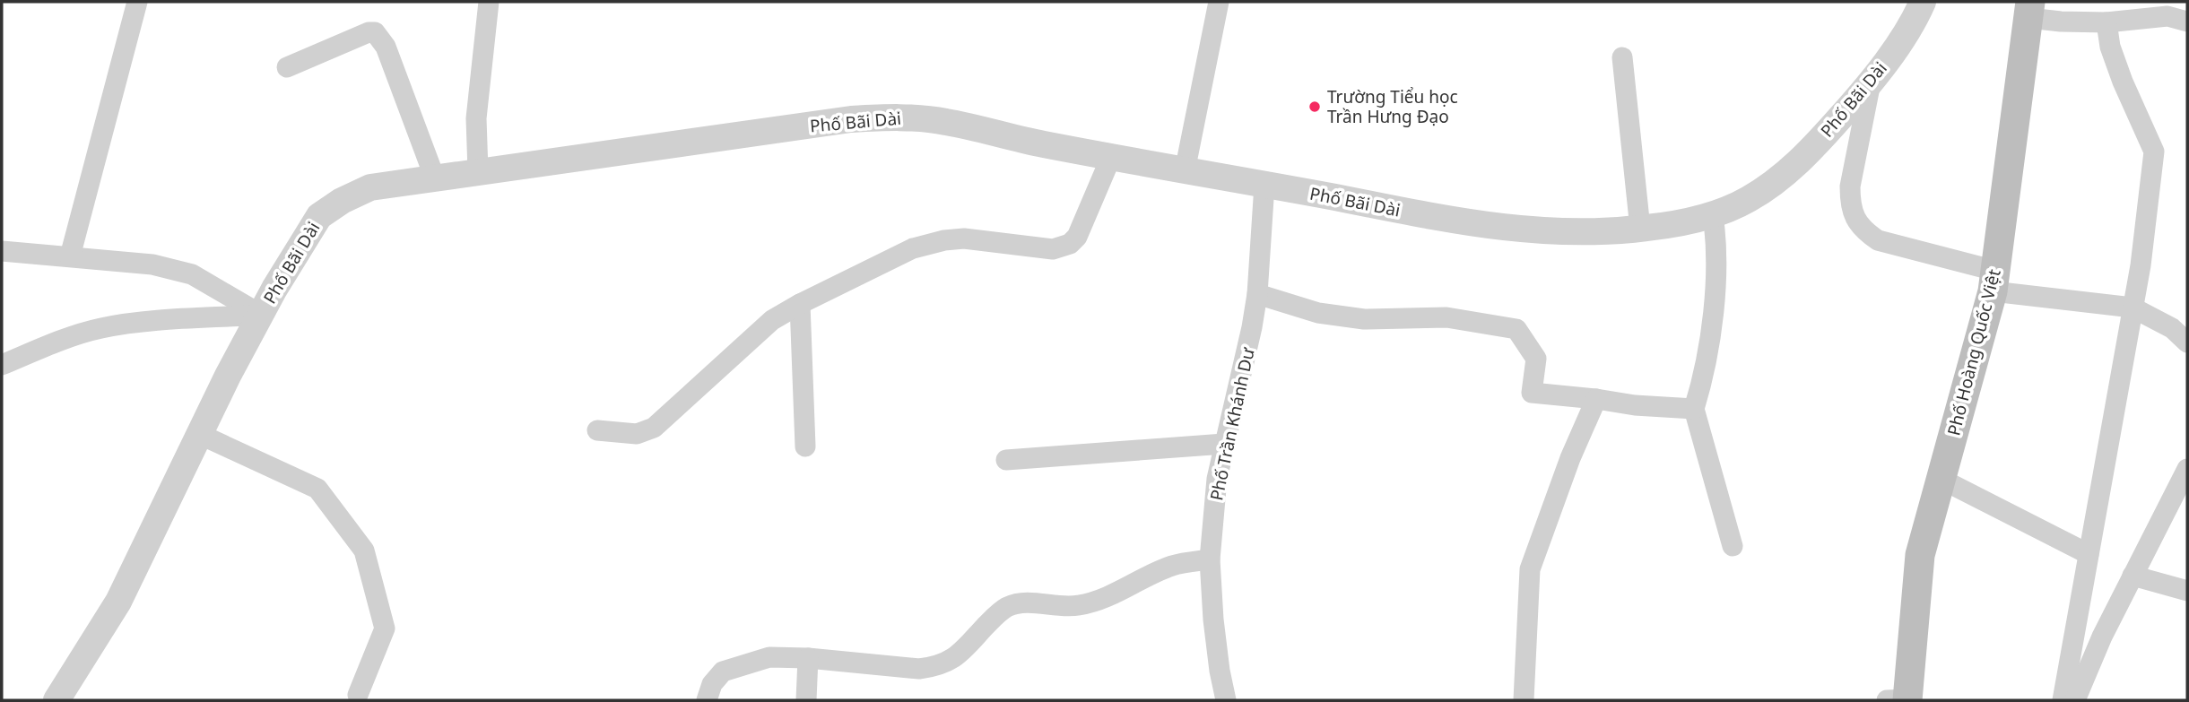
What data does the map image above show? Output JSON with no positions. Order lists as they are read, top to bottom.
{
  "streets": {
    "main road": ["Phố Hoàng Quốc Việt"],
    "street": ["Phố Bãi Dài", "Phố Trần Khánh Dư"]
  },
  "crossings": [
    ["Phố Bãi Dài", "Phố Trần Khánh Dư"]
  ],
  "places": ["Trường Tiểu học Trần Hưng Đạo"]
}
